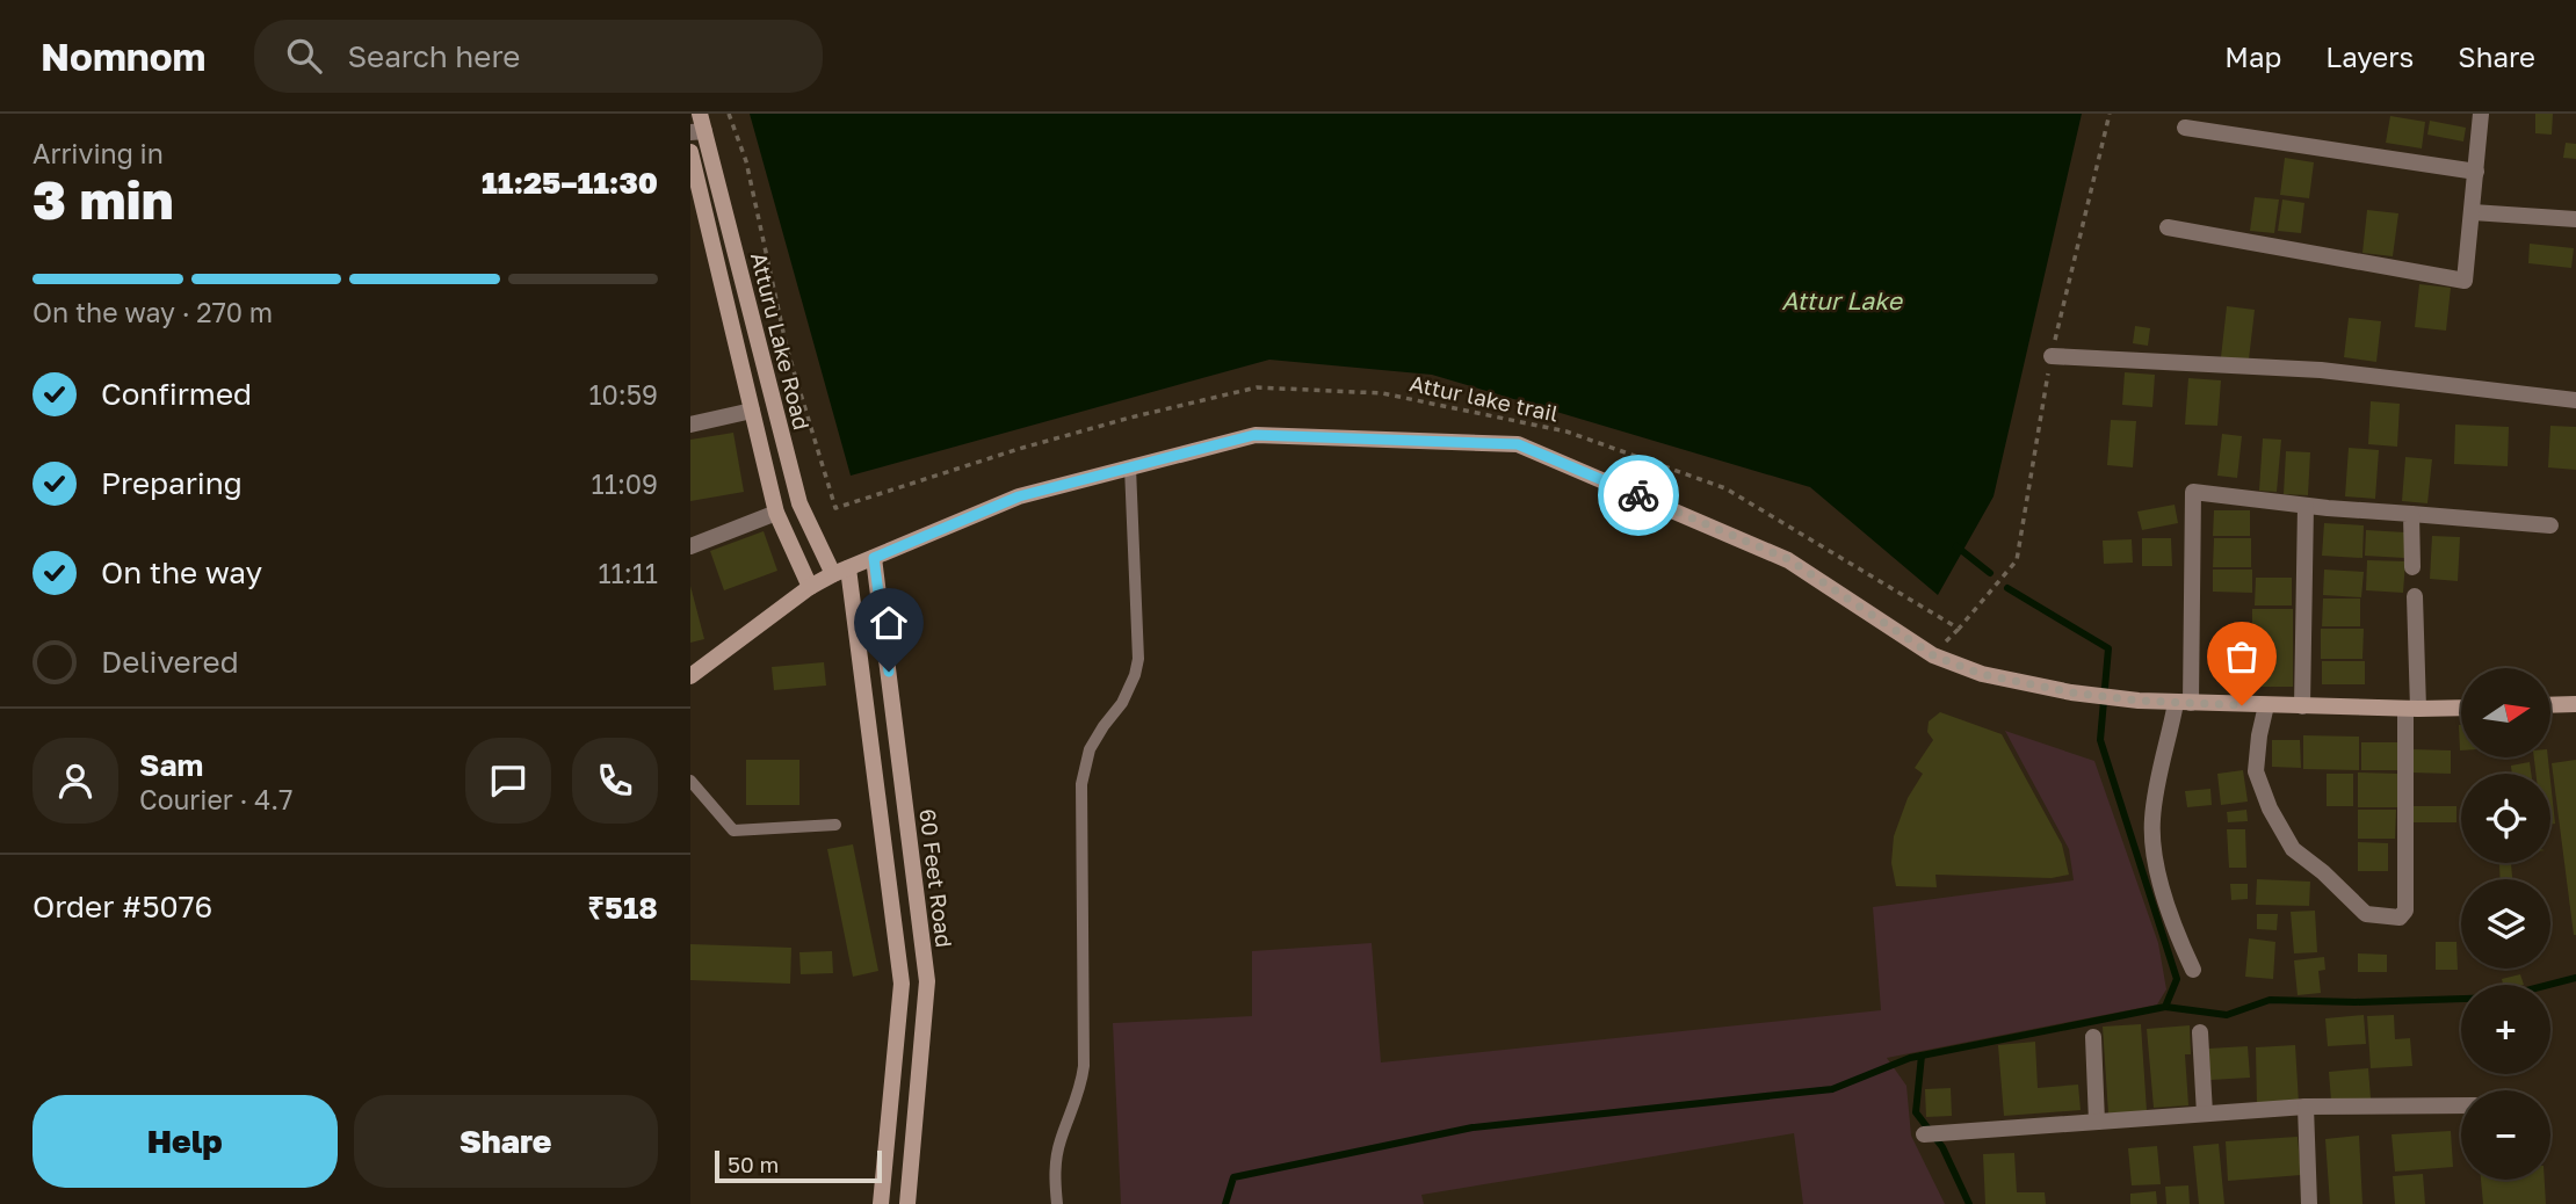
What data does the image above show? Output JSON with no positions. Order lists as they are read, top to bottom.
{
  "streets": {
    "street": ["Atturu Lake Road", "60 Feet Road"],
    "path": ["Attur lake trail"]
  },
  "water": ["Attur Lake"],
  "scale_bar": "50 m",
  "north": "right",
  "page": {
    "header": "Nomnom",
    "search": "Search here",
    "nav": ["Map", "Layers", "Share"],
    "heading": ["3 min", "Arriving in", "11:25–11:30"],
    "panel": [
      "Sam",
      "Courier · 4.7",
      "Order #5076",
      "₹518"
    ],
    "bar": "On the way · 270 m",
    "list": [
      ["Confirmed", "10:59"],
      ["Preparing", "11:09"],
      ["On the way", "11:11"],
      "Delivered"
    ],
    "map_buttons": ["+", "−"],
    "buttons": ["Help", "Share"],
    "scale": "50 m"
  }
}
